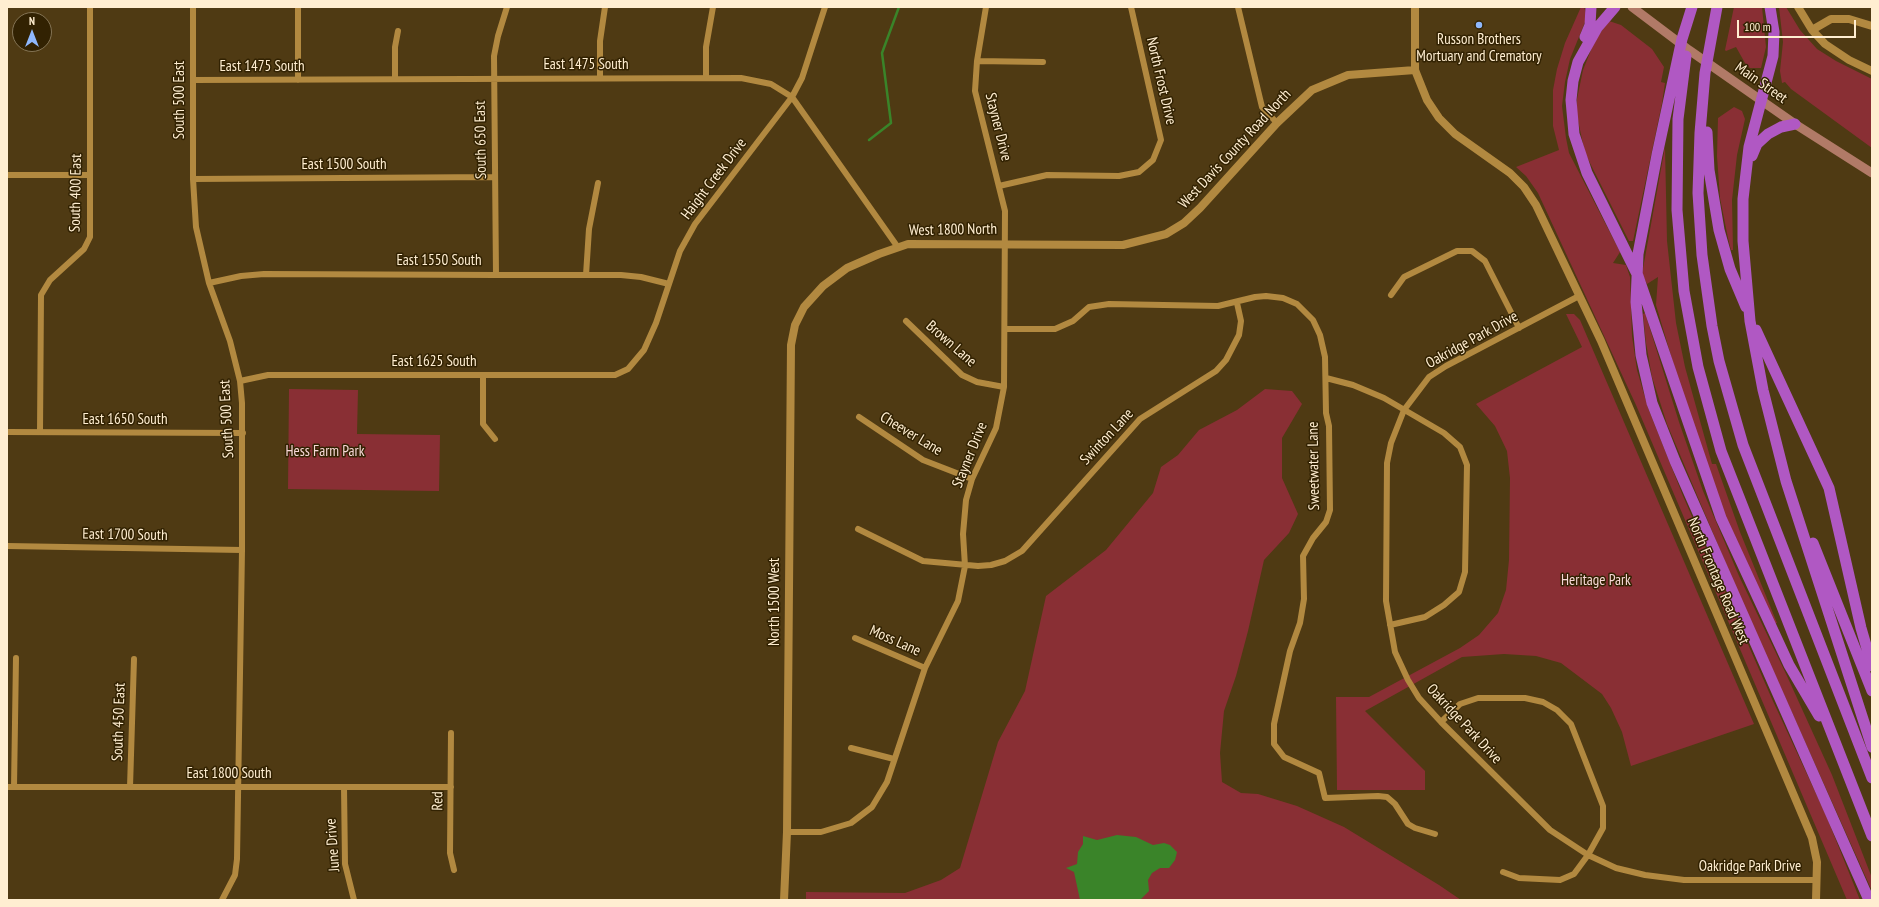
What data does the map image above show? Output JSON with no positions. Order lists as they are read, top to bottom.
{
  "streets": {
    "main road": ["Main Street"],
    "street": [
      "East 1475 South",
      "North Frost Drive",
      "South 500 East",
      "Stayner Drive",
      "South 650 East",
      "West Davis County Road North",
      "East 1500 South",
      "Haight Creek Drive",
      "South 400 East",
      "West 1800 North",
      "East 1550 South",
      "Oakridge Park Drive",
      "Brown Lane",
      "East 1625 South",
      "East 1650 South",
      "Cheever Lane",
      "Swinton Lane",
      "Sweetwater Lane",
      "East 1700 South",
      "North Frontage Road West",
      "North 1500 West",
      "Moss Lane",
      "South 450 East",
      "East 1800 South",
      "Red",
      "June Drive"
    ]
  },
  "crossings": [
    ["East 1475 South", "South 500 East"],
    ["East 1475 South", "South 650 East"],
    ["East 1475 South", "Haight Creek Drive"],
    ["East 1475 South", "West 1800 North"],
    ["North Frost Drive", "Stayner Drive"],
    ["South 500 East", "East 1500 South"],
    ["South 500 East", "East 1550 South"],
    ["South 500 East", "East 1625 South"],
    ["South 500 East", "East 1650 South"],
    ["South 500 East", "East 1700 South"],
    ["South 500 East", "East 1800 South"],
    ["Stayner Drive", "West 1800 North"],
    ["Stayner Drive", "Brown Lane"],
    ["Stayner Drive", "Cheever Lane"],
    ["Stayner Drive", "Swinton Lane"],
    ["Stayner Drive", "Sweetwater Lane"],
    ["Stayner Drive", "North 1500 West"],
    ["Stayner Drive", "Moss Lane"],
    ["South 650 East", "East 1500 South"],
    ["South 650 East", "East 1550 South"],
    ["West Davis County Road North", "West 1800 North"],
    ["West Davis County Road North", "North Frontage Road West"],
    ["Haight Creek Drive", "East 1550 South"],
    ["Haight Creek Drive", "East 1625 South"],
    ["South 400 East", "East 1650 South"],
    ["West 1800 North", "North 1500 West"],
    ["Oakridge Park Drive", "North Frontage Road West"],
    ["Swinton Lane", "Sweetwater Lane"],
    ["South 450 East", "East 1800 South"],
    ["East 1800 South", "Red"],
    ["East 1800 South", "June Drive"]
  ],
  "parks": ["Hess Farm Park", "Heritage Park"],
  "places": ["Russon Brothers Mortuary and Crematory"],
  "scale_bar": "100 m",
  "north": "top"
}
